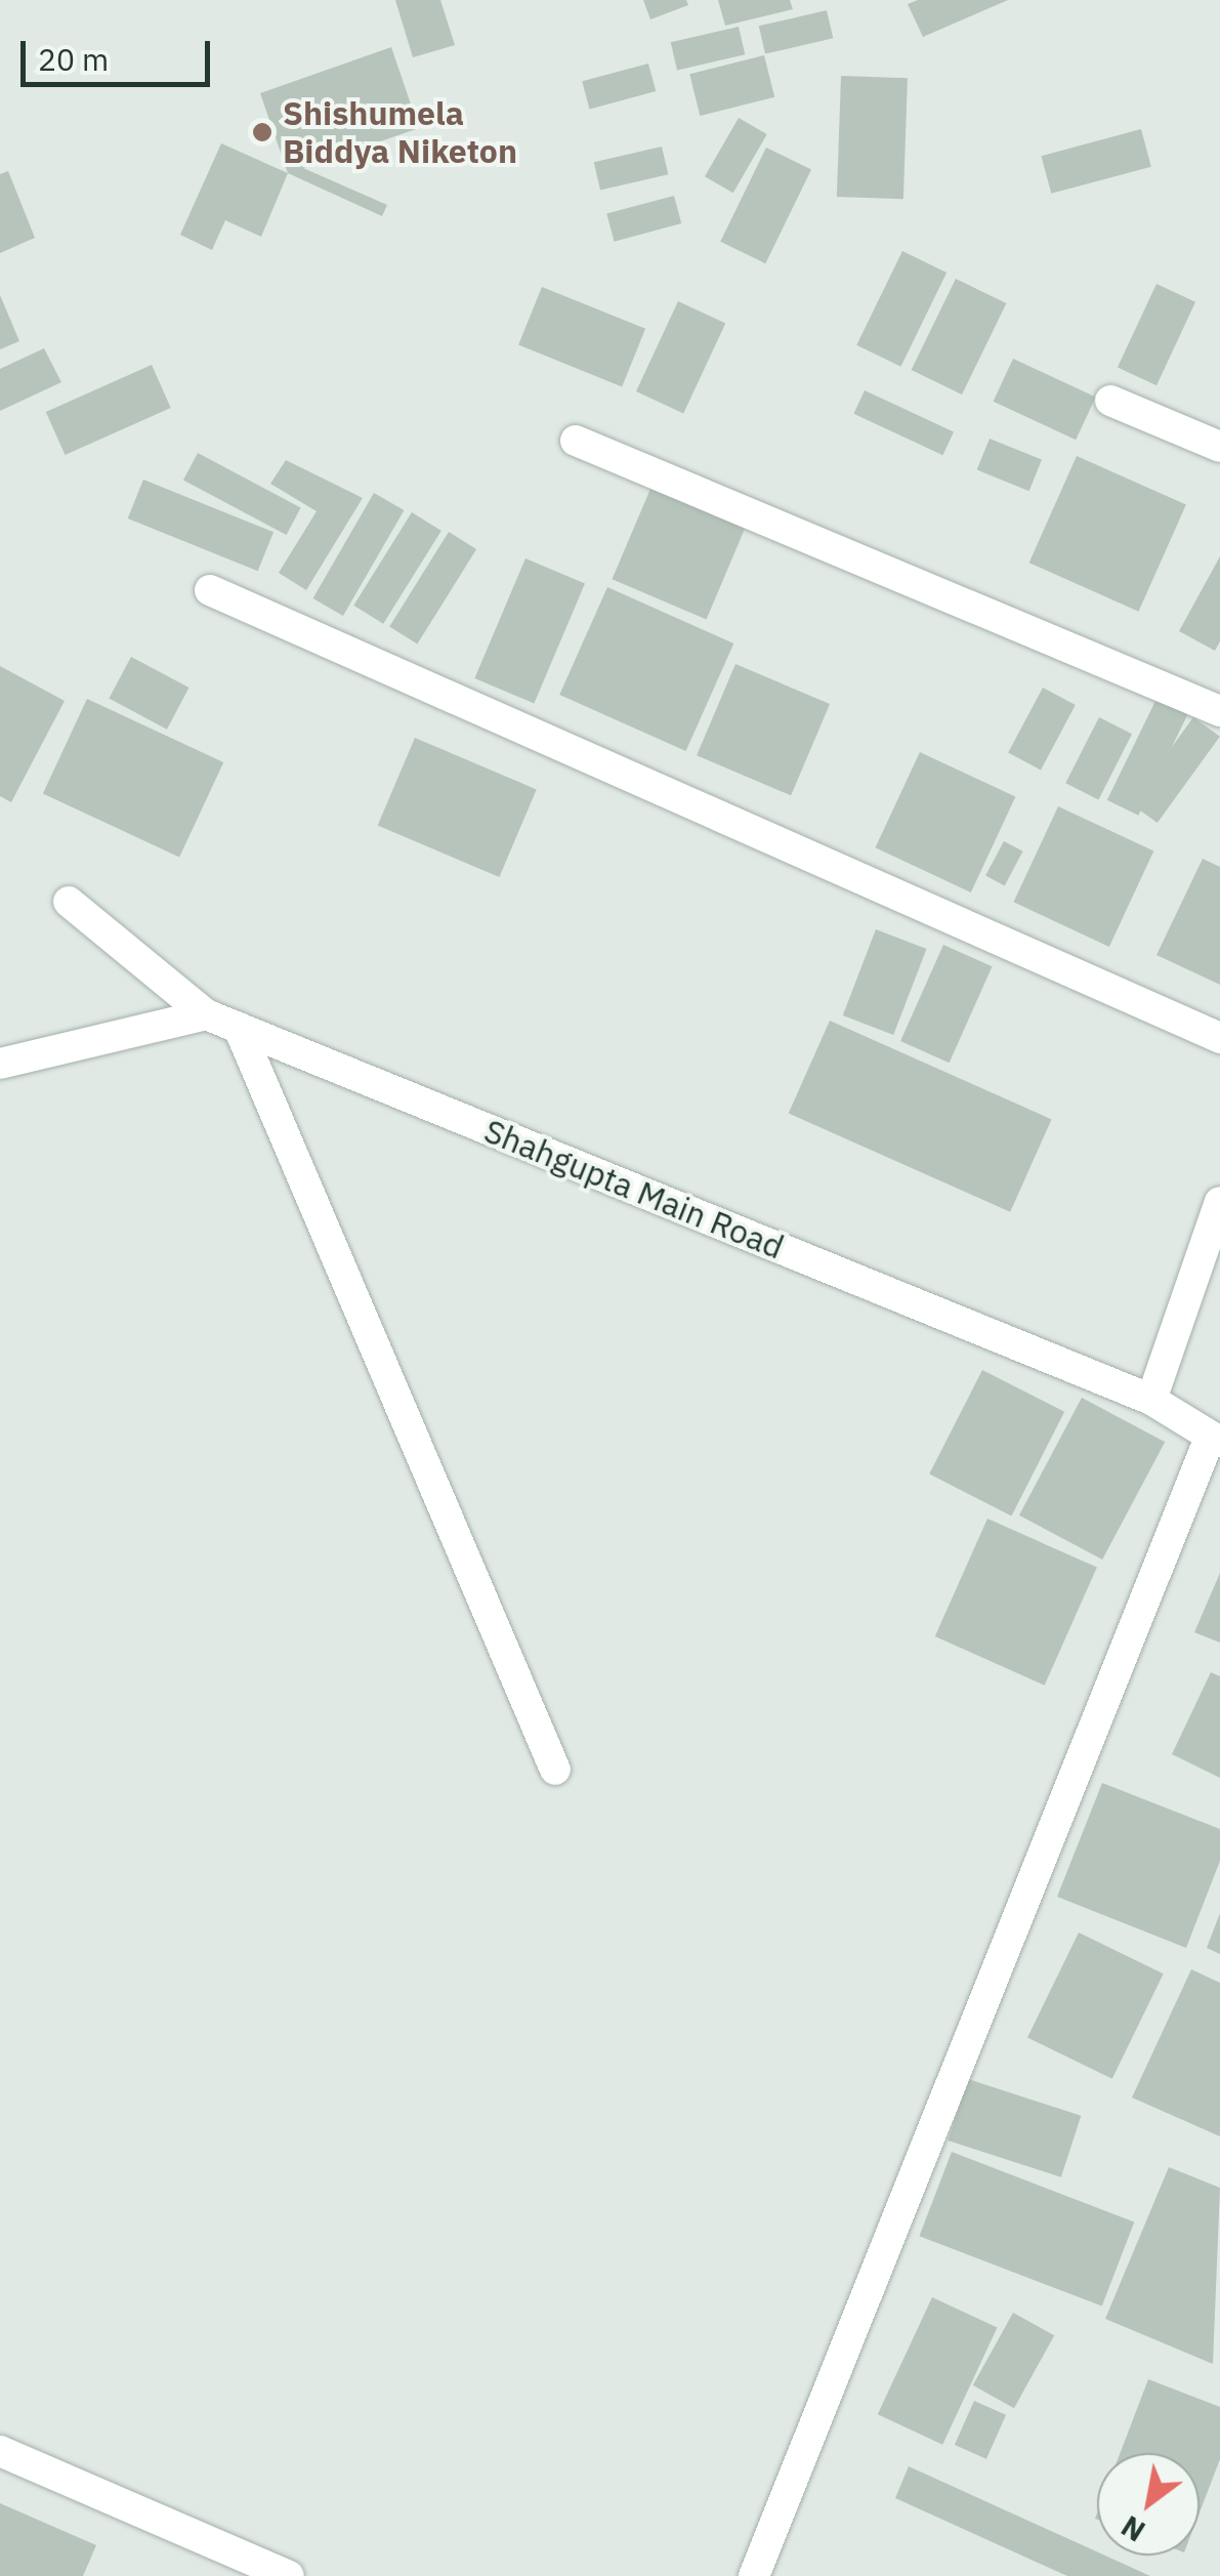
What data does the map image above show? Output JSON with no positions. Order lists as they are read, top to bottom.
{
  "streets": {
    "street": ["Shahgupta Main Road"]
  },
  "places": ["Shishumela Biddya Niketon"],
  "scale_bar": "20 m",
  "north": "bottom left"
}
